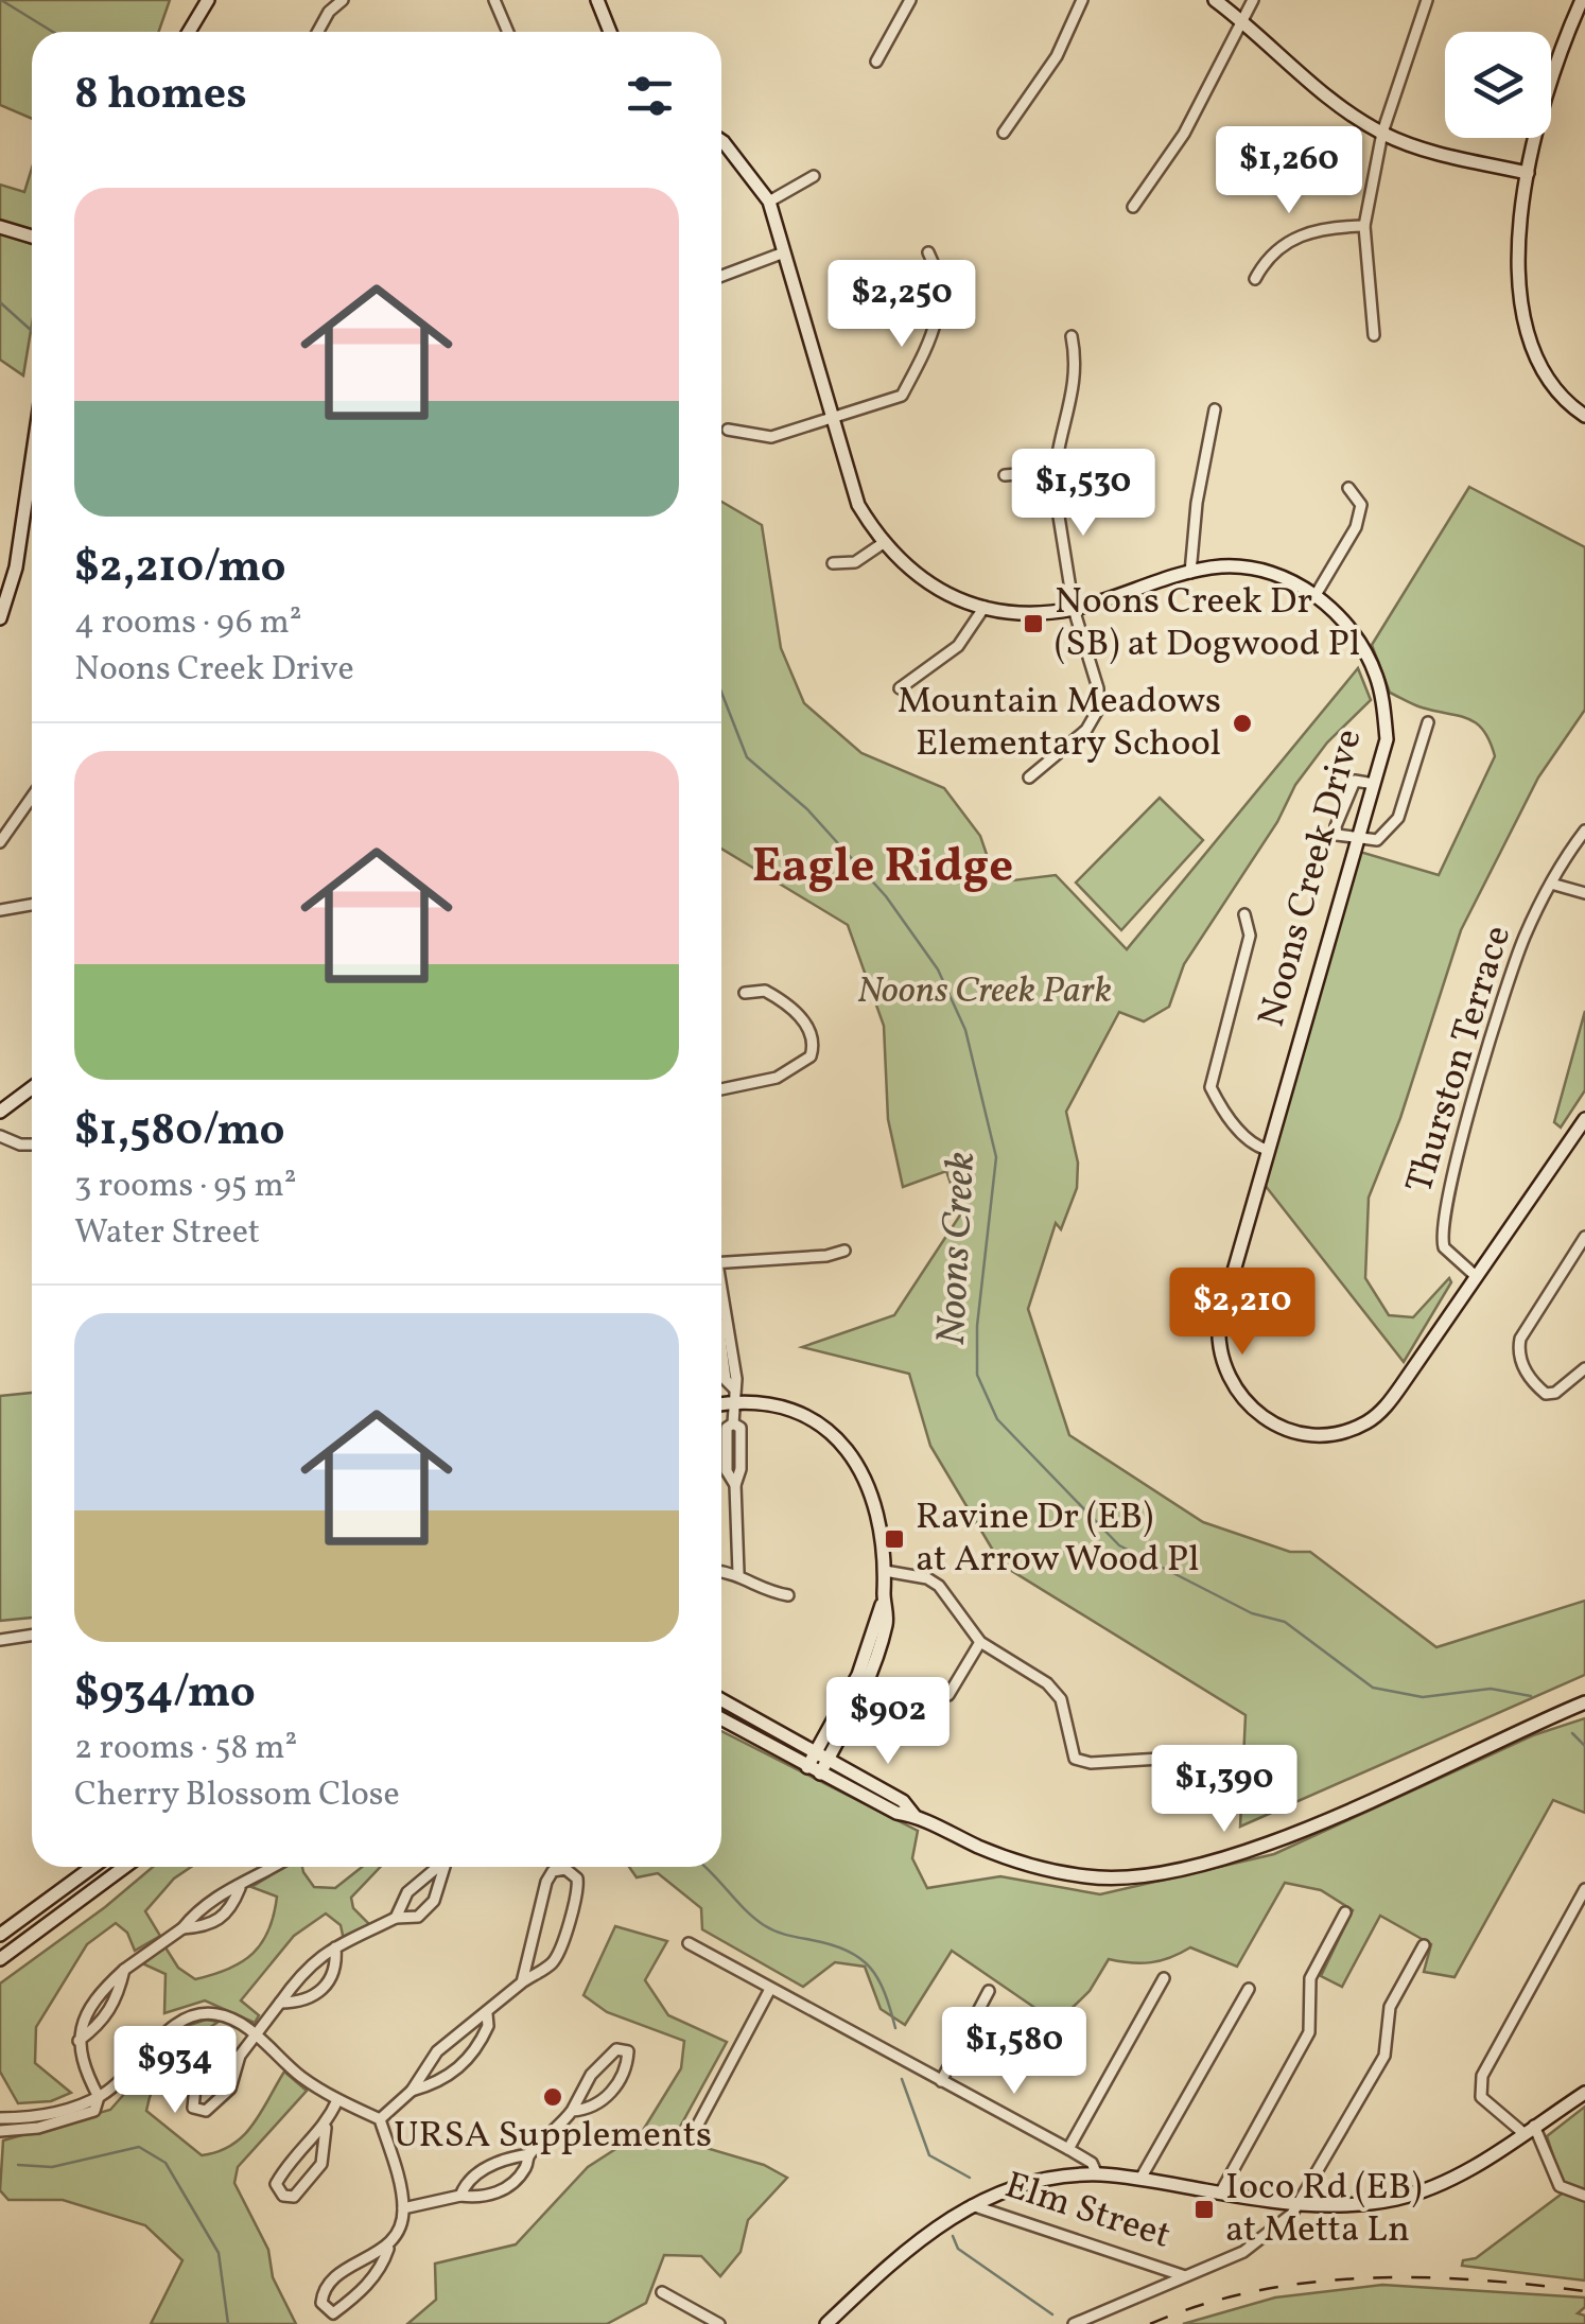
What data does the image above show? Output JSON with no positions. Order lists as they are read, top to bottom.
{
  "streets": {
    "street": ["Noons Creek Drive", "Thurston Terrace", "Elm Street"]
  },
  "crossings": [
    ["Noons Creek Drive", "Thurston Terrace"]
  ],
  "districts": ["Eagle Ridge"],
  "water": ["Noons Creek"],
  "parks": ["Noons Creek Park"],
  "places": {
    "transit": ["Noons Creek Dr (SB) at Dogwood Pl", "Ravine Dr (EB) at Arrow Wood Pl", "Ioco Rd (EB) at Metta Ln"],
    "other": ["Mountain Meadows Elementary School", "URSA Supplements"]
  },
  "page": {
    "heading": "8 homes",
    "price": [
      "$1,260",
      "$2,250",
      "$1,530",
      "$2,210",
      "$902",
      "$1,390",
      "$1,580",
      "$934"
    ],
    "list": [
      {
        "name": "$2,210/mo",
        "note": "4 rooms · 96 m² · Noons Creek Drive"
      },
      {
        "name": "$1,580/mo",
        "note": "3 rooms · 95 m² · Water Street"
      },
      {
        "name": "$934/mo",
        "note": "2 rooms · 58 m² · Cherry Blossom Close"
      }
    ]
  }
}
